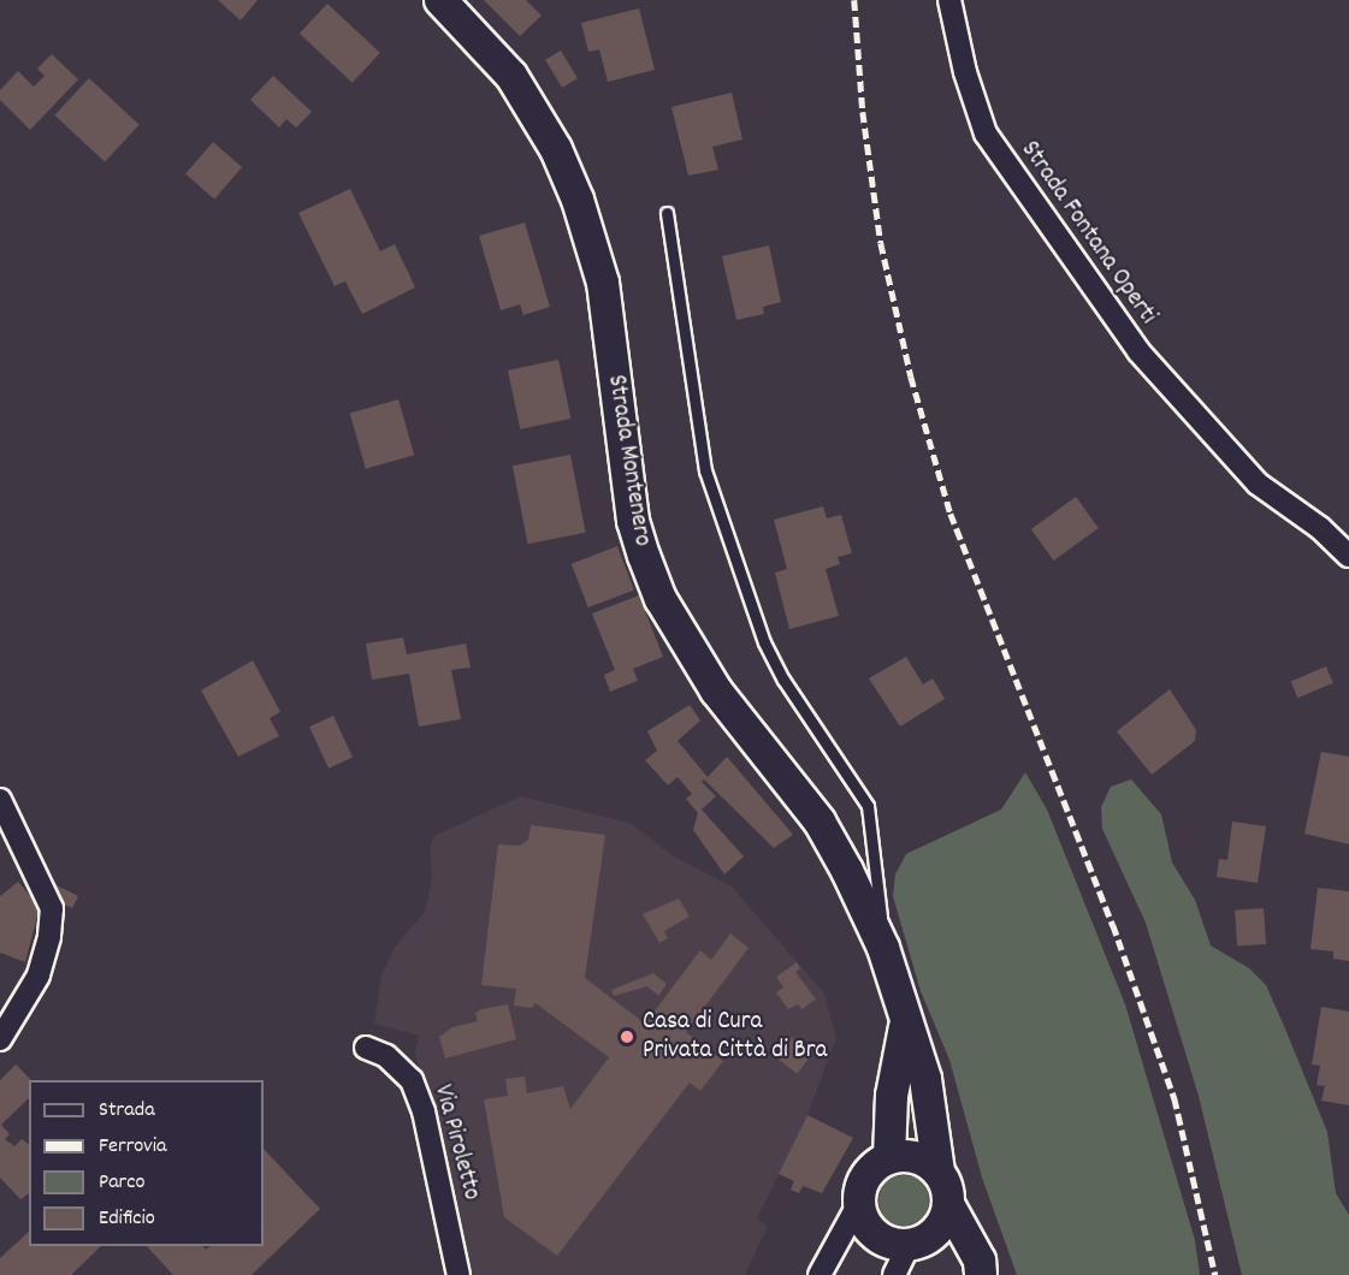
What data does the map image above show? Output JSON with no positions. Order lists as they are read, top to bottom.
{
  "streets": {
    "main road": ["Strada Montenero"],
    "street": ["Strada Fontana Operti", "Via Piroletto"]
  },
  "places": ["Casa di Cura Privata Città di Bra"],
  "legend": [
    "Strada",
    "Ferrovia",
    "Parco",
    "Edificio"
  ]
}
